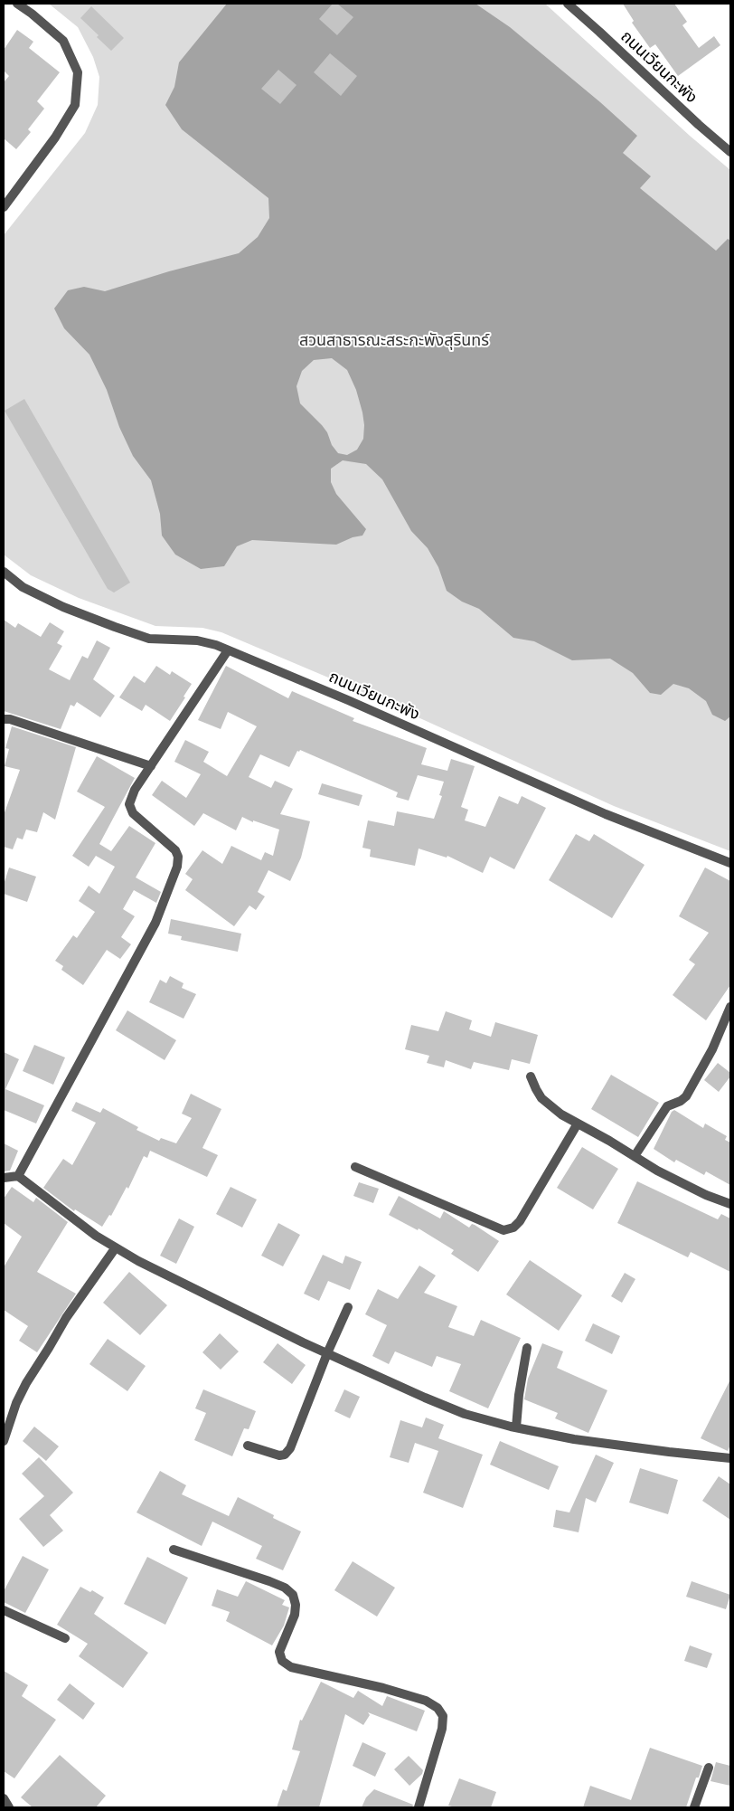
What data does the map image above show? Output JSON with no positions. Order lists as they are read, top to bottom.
{
  "streets": {
    "street": ["ถนนเวียนกะพัง"]
  },
  "parks": ["สวนสาธารณะสระกะพังสุรินทร์"]
}
